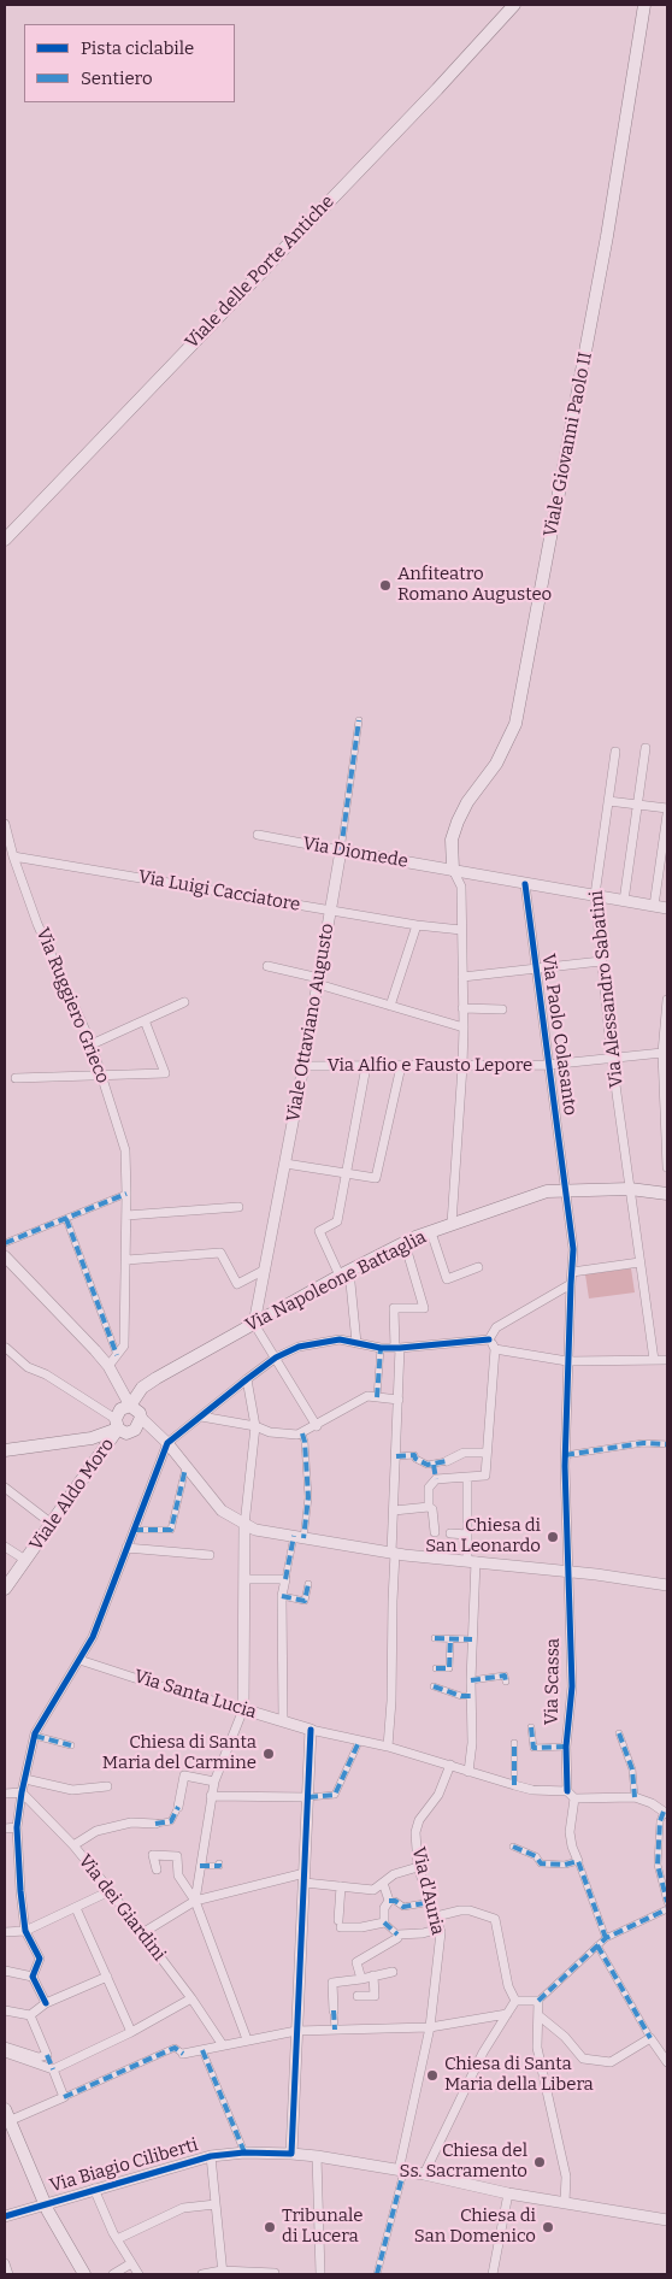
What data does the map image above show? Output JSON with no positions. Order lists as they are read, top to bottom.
{
  "streets": {
    "main road": [
      "Viale delle Porte Antiche",
      "Viale Giovanni Paolo II",
      "Via Napoleone Battaglia",
      "Viale Aldo Moro"
    ],
    "street": [
      "Via Diomede",
      "Via Luigi Cacciatore",
      "Via Alessandro Sabatini",
      "Via Ruggiero Grieco",
      "Viale Ottaviano Augusto",
      "Via Paolo Colasanto",
      "Via Alfio e Fausto Lepore",
      "Via Scassa",
      "Via Santa Lucia",
      "Via d'Auria",
      "Via dei Giardini",
      "Via Biagio Ciliberti"
    ]
  },
  "crossings": [
    ["Viale Giovanni Paolo II", "Via Diomede"],
    ["Via Diomede", "Via Alessandro Sabatini"],
    ["Via Diomede", "Viale Ottaviano Augusto"],
    ["Via Diomede", "Via Paolo Colasanto"],
    ["Via Luigi Cacciatore", "Via Ruggiero Grieco"],
    ["Via Luigi Cacciatore", "Viale Ottaviano Augusto"],
    ["Via Alessandro Sabatini", "Via Alfio e Fausto Lepore"],
    ["Via Alessandro Sabatini", "Via Napoleone Battaglia"],
    ["Viale Ottaviano Augusto", "Via Alfio e Fausto Lepore"],
    ["Viale Ottaviano Augusto", "Via Napoleone Battaglia"],
    ["Via Paolo Colasanto", "Via Alfio e Fausto Lepore"],
    ["Via Paolo Colasanto", "Via Napoleone Battaglia"],
    ["Via Paolo Colasanto", "Via Scassa"],
    ["Via Napoleone Battaglia", "Viale Aldo Moro"],
    ["Via d'Auria", "Via Biagio Ciliberti"]
  ],
  "places": [
    "Anfiteatro Romano Augusteo",
    "Chiesa di San Leonardo",
    "Chiesa di Santa Maria del Carmine",
    "Chiesa di Santa Maria della Libera",
    "Chiesa del Ss. Sacramento",
    "Tribunale di Lucera",
    "Chiesa di San Domenico"
  ],
  "legend": ["Pista ciclabile", "Sentiero"]
}
